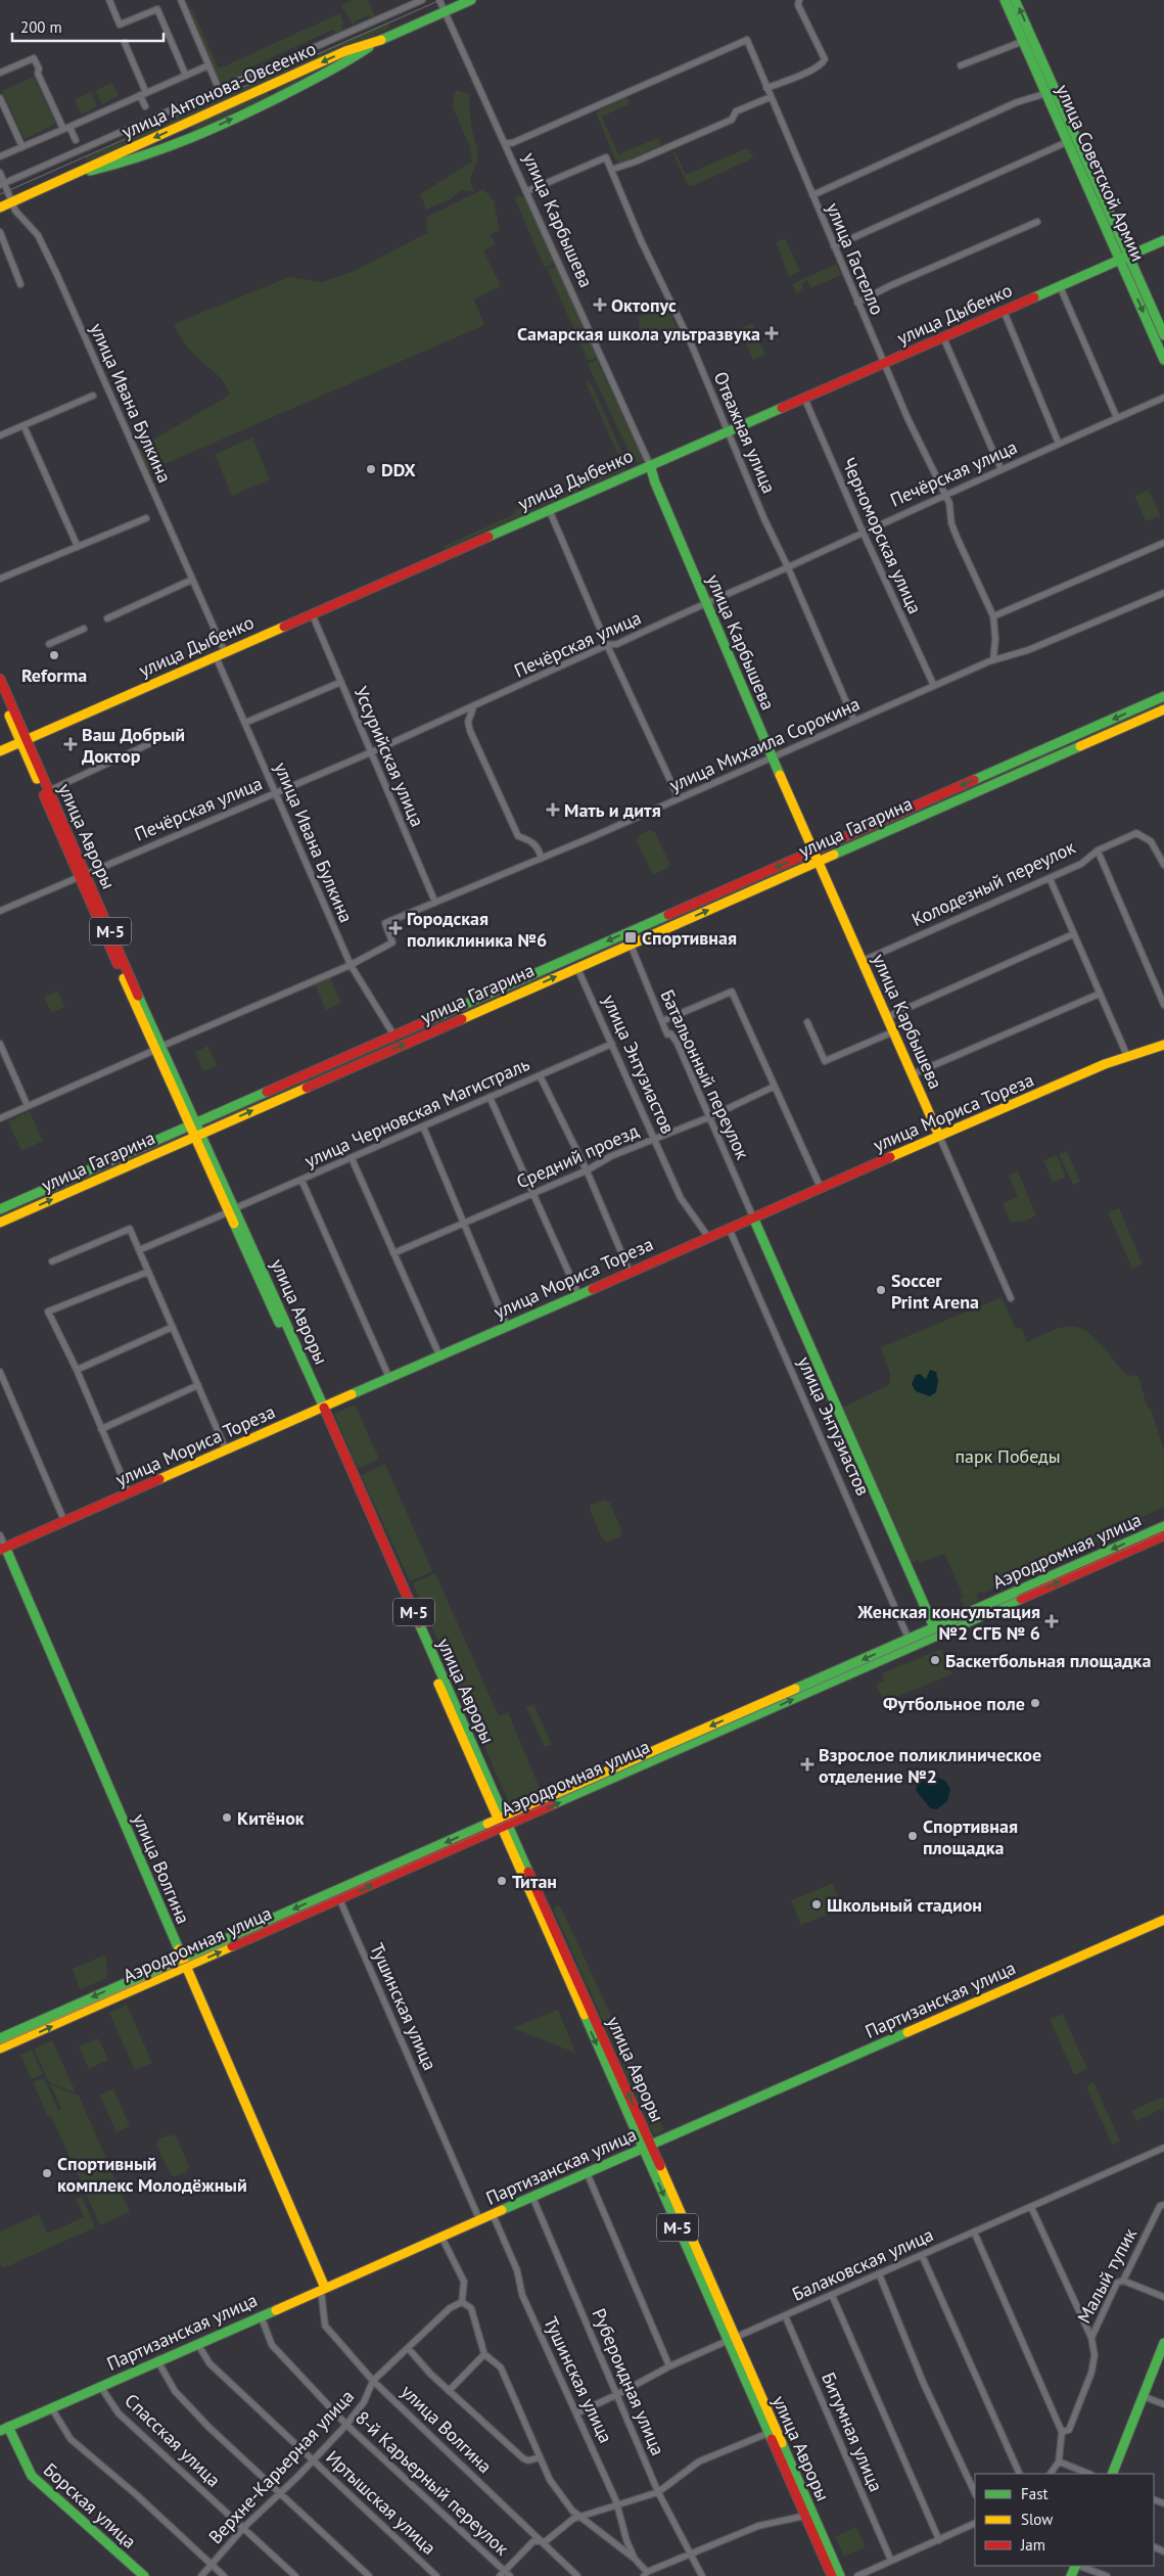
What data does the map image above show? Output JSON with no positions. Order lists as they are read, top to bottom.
{
  "streets": {
    "main road": [
      "улица Антонова-Овсеенко",
      "улица Советской Армии",
      "улица Карбышева",
      "улица Дыбенко",
      "улица Гагарина",
      "улица Авроры",
      "М-5",
      "улица Энтузиастов",
      "улица Мориса Тореза",
      "Аэродромная улица",
      "улица Волгина",
      "Партизанская улица",
      "Борская улица"
    ],
    "street": [
      "улица Гастелло",
      "улица Ивана Булкина",
      "Отважная улица",
      "Печёрская улица",
      "Черноморская улица",
      "улица Михаила Сорокина",
      "Уссурийская улица",
      "Колодезный переулок",
      "Батальонный переулок",
      "улица Черновская Магистраль",
      "Средний проезд",
      "Тушинская улица",
      "Балаковская улица",
      "Малый тупик",
      "Рубероидная улица",
      "Битумная улица",
      "Спасская улица",
      "Верхне-Карьерная улица",
      "8-й Карьерный переулок",
      "Иртышская улица"
    ]
  },
  "crossings": [
    ["улица Антонова-Овсеенко", "улица Карбышева"],
    ["улица Антонова-Овсеенко", "улица Ивана Булкина"],
    ["улица Советской Армии", "улица Дыбенко"],
    ["улица Карбышева", "улица Гастелло"],
    ["улица Карбышева", "улица Дыбенко"],
    ["улица Карбышева", "Отважная улица"],
    ["улица Карбышева", "Печёрская улица"],
    ["улица Карбышева", "улица Михаила Сорокина"],
    ["улица Карбышева", "улица Гагарина"],
    ["улица Карбышева", "Колодезный переулок"],
    ["улица Карбышева", "улица Мориса Тореза"],
    ["улица Гастелло", "улица Дыбенко"],
    ["улица Гастелло", "Печёрская улица"],
    ["улица Гастелло", "улица Михаила Сорокина"],
    ["улица Дыбенко", "улица Ивана Булкина"],
    ["улица Дыбенко", "Отважная улица"],
    ["улица Дыбенко", "Черноморская улица"],
    ["улица Дыбенко", "Уссурийская улица"],
    ["улица Дыбенко", "улица Авроры"],
    ["улица Ивана Булкина", "Печёрская улица"],
    ["улица Ивана Булкина", "улица Михаила Сорокина"],
    ["улица Ивана Булкина", "улица Гагарина"],
    ["Отважная улица", "Печёрская улица"],
    ["Отважная улица", "улица Михаила Сорокина"],
    ["Печёрская улица", "Черноморская улица"],
    ["Печёрская улица", "Уссурийская улица"],
    ["Печёрская улица", "улица Авроры"],
    ["Черноморская улица", "улица Михаила Сорокина"],
    ["улица Михаила Сорокина", "Уссурийская улица"],
    ["улица Гагарина", "улица Авроры"],
    ["улица Гагарина", "улица Энтузиастов"],
    ["улица Гагарина", "Батальонный переулок"],
    ["улица Авроры", "улица Черновская Магистраль"],
    ["улица Авроры", "улица Мориса Тореза"],
    ["улица Авроры", "Аэродромная улица"],
    ["улица Авроры", "Партизанская улица"],
    ["улица Авроры", "Балаковская улица"],
    ["улица Энтузиастов", "Батальонный переулок"],
    ["улица Энтузиастов", "улица Черновская Магистраль"],
    ["улица Энтузиастов", "улица Мориса Тореза"],
    ["улица Энтузиастов", "Средний проезд"],
    ["улица Энтузиастов", "Аэродромная улица"],
    ["Батальонный переулок", "улица Мориса Тореза"],
    ["Батальонный переулок", "Средний проезд"],
    ["улица Мориса Тореза", "улица Волгина"],
    ["Аэродромная улица", "улица Волгина"],
    ["Аэродромная улица", "Тушинская улица"],
    ["улица Волгина", "Партизанская улица"],
    ["улица Волгина", "Верхне-Карьерная улица"],
    ["Партизанская улица", "Тушинская улица"],
    ["Партизанская улица", "Рубероидная улица"],
    ["Партизанская улица", "Спасская улица"],
    ["Партизанская улица", "8-й Карьерный переулок"],
    ["Партизанская улица", "Иртышская улица"],
    ["Партизанская улица", "Борская улица"],
    ["Тушинская улица", "Балаковская улица"],
    ["Балаковская улица", "Рубероидная улица"],
    ["Балаковская улица", "Битумная улица"],
    ["Спасская улица", "Верхне-Карьерная улица"],
    ["Верхне-Карьерная улица", "8-й Карьерный переулок"],
    ["Верхне-Карьерная улица", "Иртышская улица"]
  ],
  "parks": ["парк Победы"],
  "places": {
    "health": [
      "Октопус",
      "Самарская школа ультразвука",
      "Ваш Добрый Доктор",
      "Мать и дитя",
      "Городская поликлиника №6",
      "Женская консультация №2 СГБ № 6",
      "Взрослое поликлиническое отделение №2"
    ],
    "other": [
      "DDX",
      "Reforma",
      "Soccer Print Arena",
      "Баскетбольная площадка",
      "Футбольное поле",
      "Китёнок",
      "Спортивная площадка",
      "Титан",
      "Школьный стадион",
      "Спортивный комплекс Молодёжный"
    ],
    "transit": ["Спортивная"]
  },
  "legend": ["Fast", "Slow", "Jam"],
  "scale_bar": "200 m"
}
